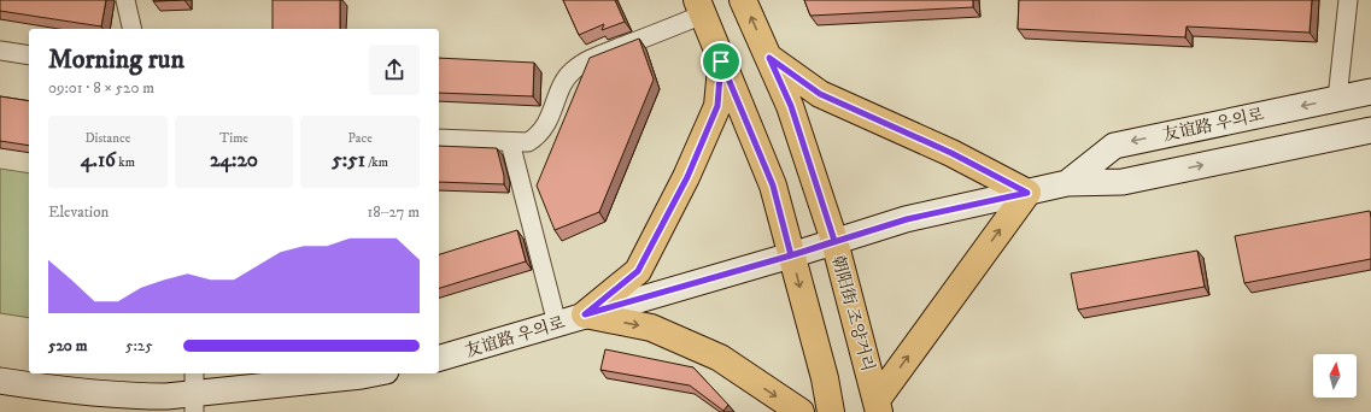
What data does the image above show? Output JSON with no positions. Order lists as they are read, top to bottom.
{
  "streets": {
    "main road": ["友谊路 우의로", "朝阳街 조양거리"]
  },
  "crossings": [
    ["友谊路 우의로", "朝阳街 조양거리"]
  ],
  "north": "top",
  "page": {
    "heading": ["Morning run", "09:01 · 8 × 520 m"],
    "stats": [
      ["Distance", "4.16 km"],
      ["Time", "24:20"],
      ["Pace", "5:51 /km"]
    ],
    "chart": ["Elevation", "18–27 m"],
    "list": [
      {
        "name": "520 m",
        "note": "5:25"
      }
    ]
  }
}
